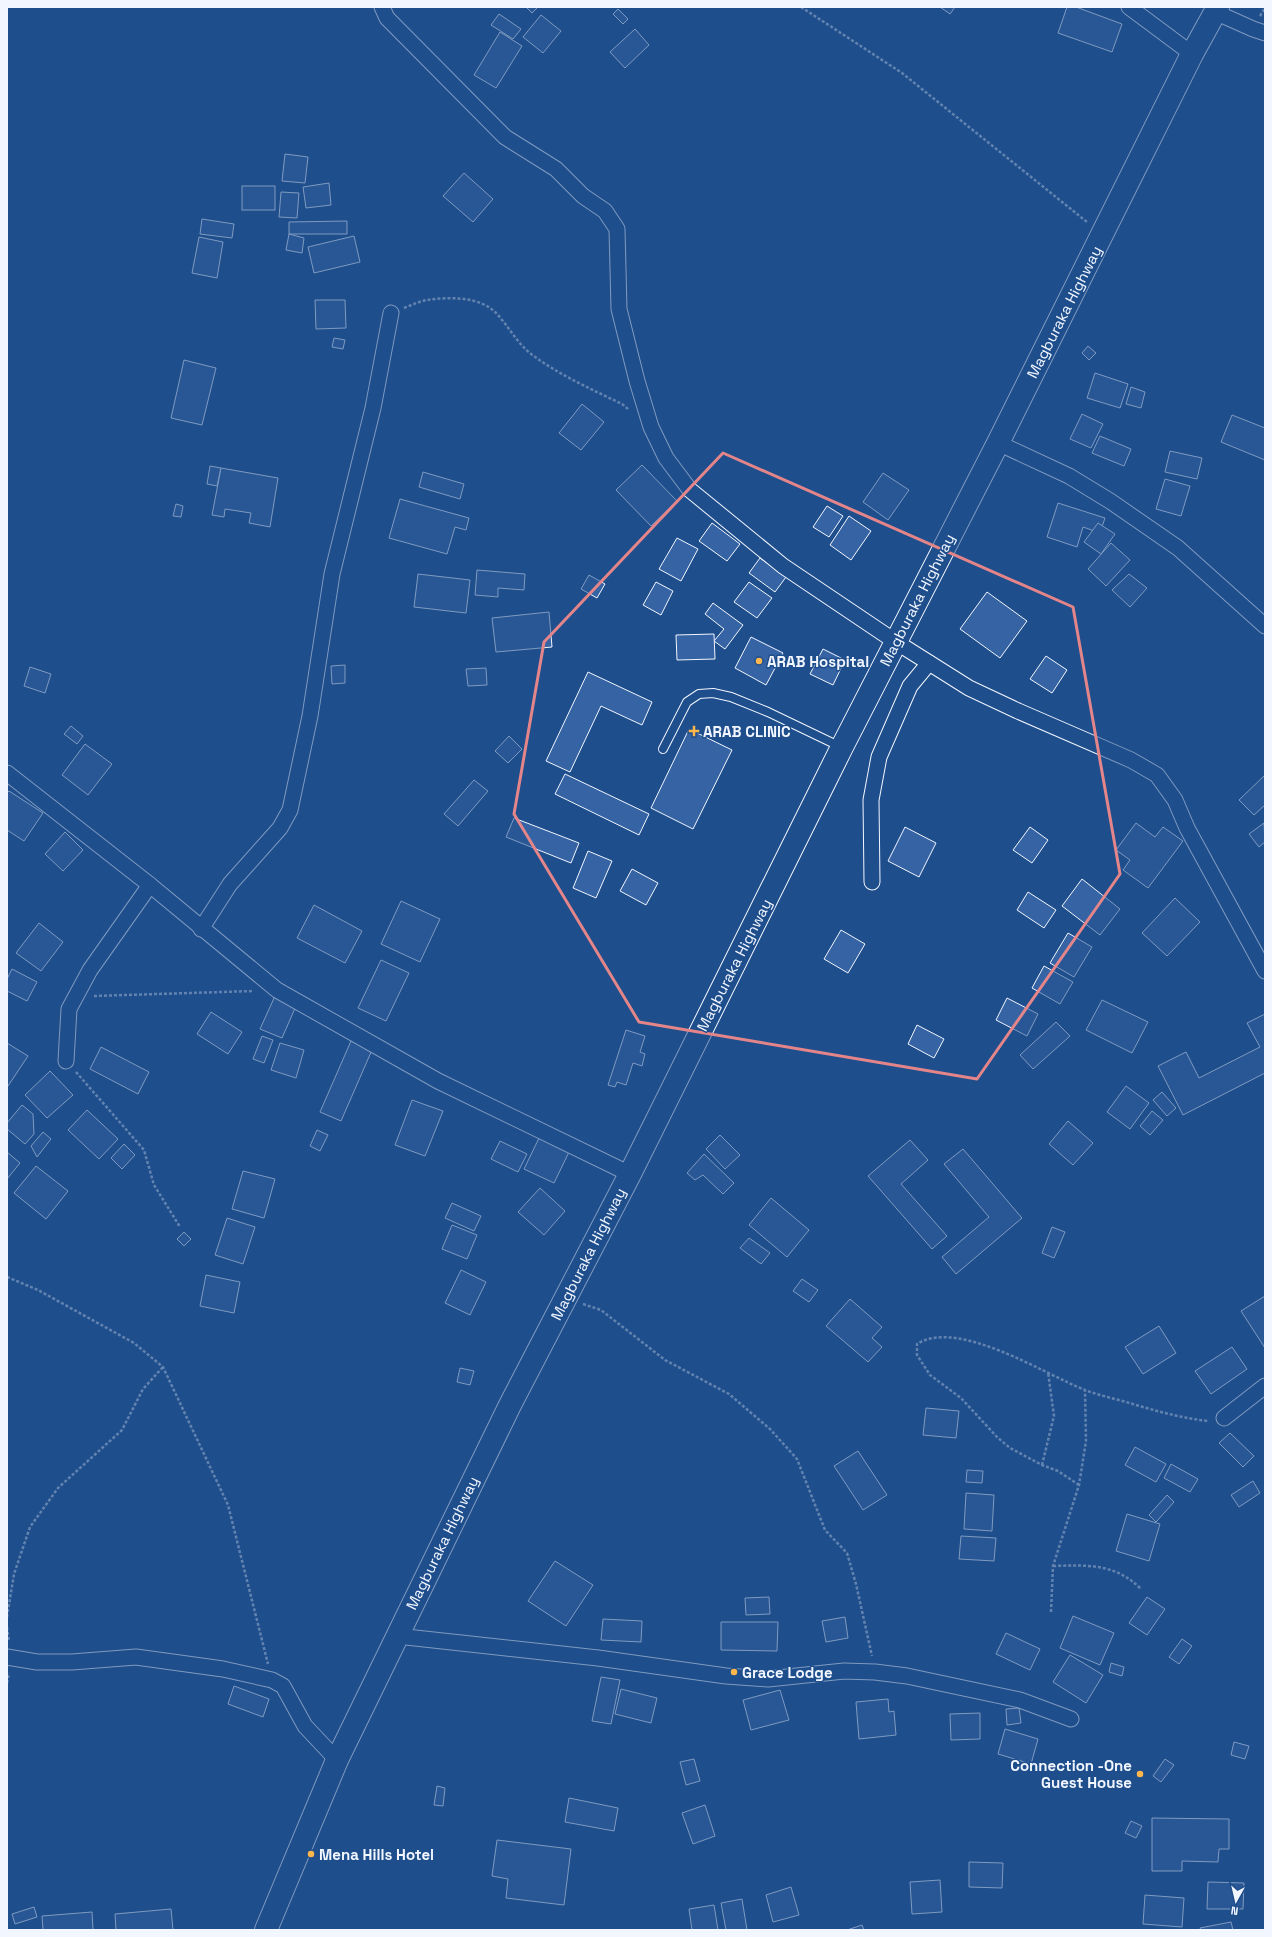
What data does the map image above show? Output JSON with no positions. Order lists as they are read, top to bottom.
{
  "streets": {
    "main road": ["Magburaka Highway"]
  },
  "places": {
    "other": [
      "ARAB Hospital",
      "Grace Lodge",
      "Connection -One Guest House",
      "Mena Hills Hotel"
    ],
    "health": ["ARAB CLINIC"]
  },
  "north": "bottom"
}
